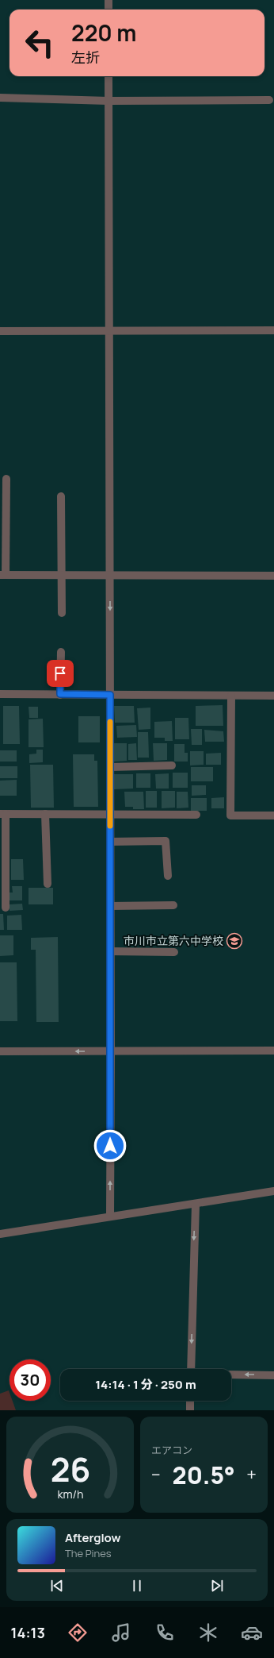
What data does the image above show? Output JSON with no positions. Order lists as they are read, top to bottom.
{
  "places": {
    "school or university": ["市川市立第六中学校"]
  },
  "page": {
    "turn": ["220 m", "左折"],
    "limit": "30",
    "trip": "14:14 · 1 分 · 250 m",
    "tile": "エアコン",
    "heat": ["−", "20.5°", "+"],
    "song": ["Afterglow", "The Pines"],
    "tabs": "14:13",
    "gauge": ["26", "km/h"]
  }
}
